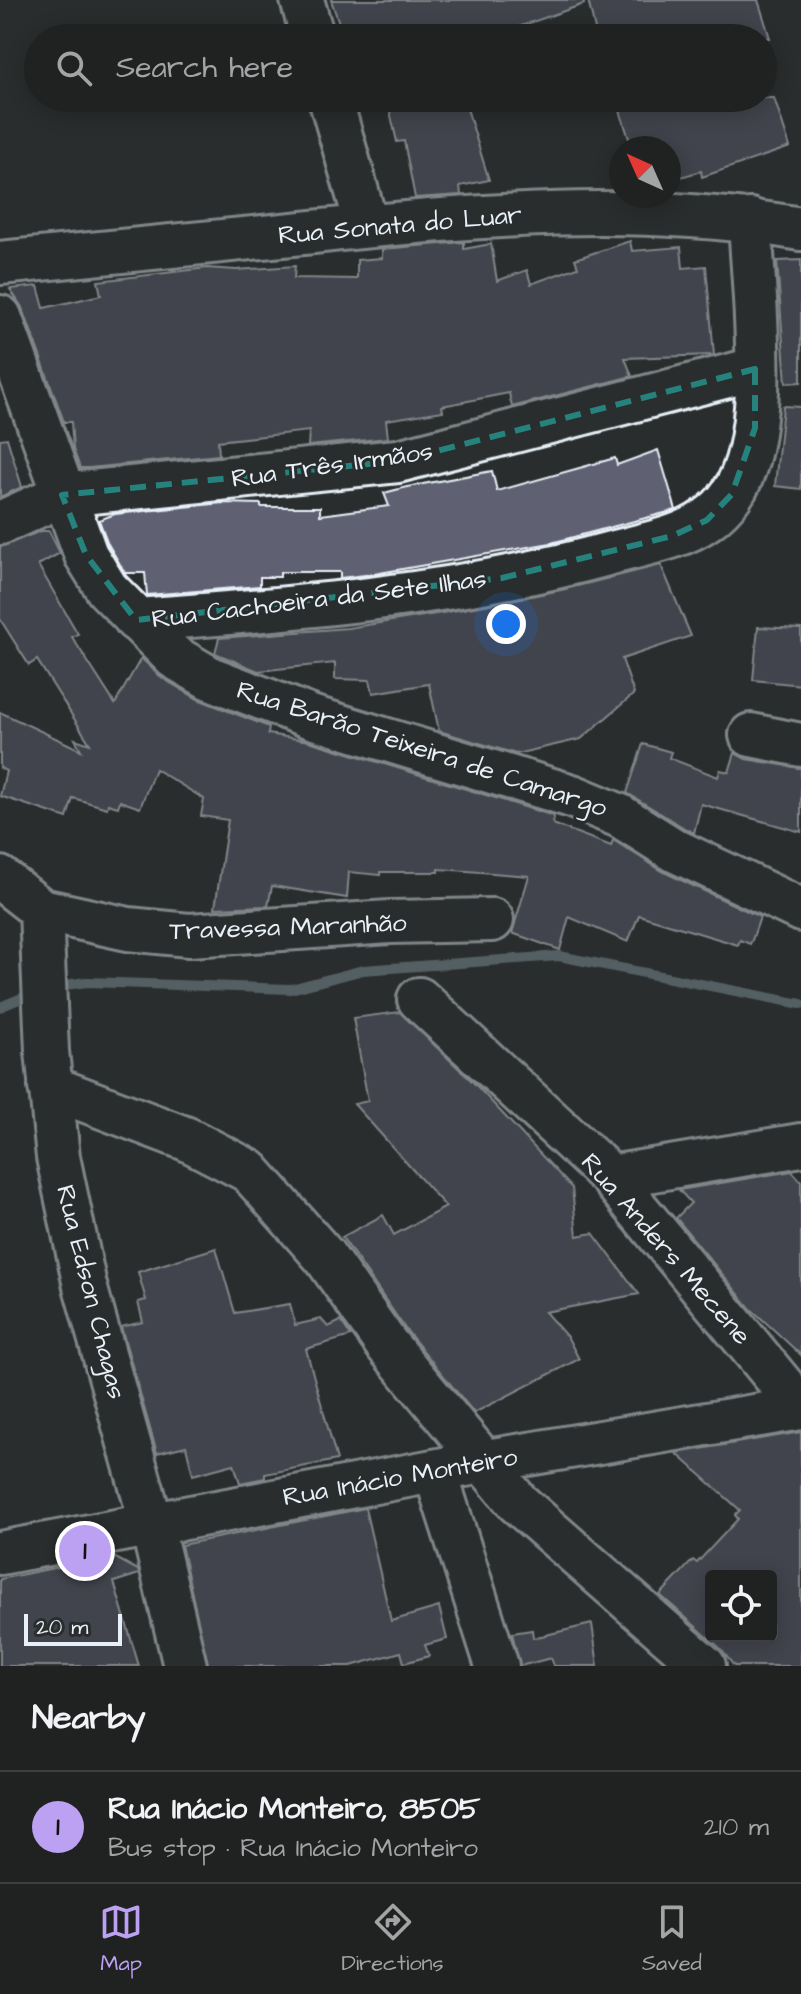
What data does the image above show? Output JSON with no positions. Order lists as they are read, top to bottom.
{
  "streets": {
    "street": [
      "Rua Sonata do Luar",
      "Rua Três Irmãos",
      "Rua Cachoeira da Sete Ilhas",
      "Rua Barão Teixeira de Camargo",
      "Travessa Maranhão",
      "Rua Anders Mecene",
      "Rua Edson Chagas",
      "Rua Inácio Monteiro"
    ]
  },
  "crossings": [
    ["Rua Sonata do Luar", "Rua Cachoeira da Sete Ilhas"],
    ["Rua Três Irmãos", "Rua Cachoeira da Sete Ilhas"],
    ["Rua Três Irmãos", "Rua Barão Teixeira de Camargo"],
    ["Rua Cachoeira da Sete Ilhas", "Rua Barão Teixeira de Camargo"],
    ["Travessa Maranhão", "Rua Edson Chagas"],
    ["Rua Anders Mecene", "Rua Inácio Monteiro"],
    ["Rua Edson Chagas", "Rua Inácio Monteiro"]
  ],
  "scale_bar": "20 m",
  "north": "top left",
  "page": {
    "search": "Search here",
    "pins": "1",
    "scale": "20 m",
    "heading": "Nearby",
    "list": [
      {
        "mark": "1",
        "name": "Rua Inácio Monteiro, 8505",
        "note": "Bus stop · Rua Inácio Monteiro",
        "value": "210 m"
      }
    ],
    "nav": ["Map", "Directions", "Saved"]
  }
}
